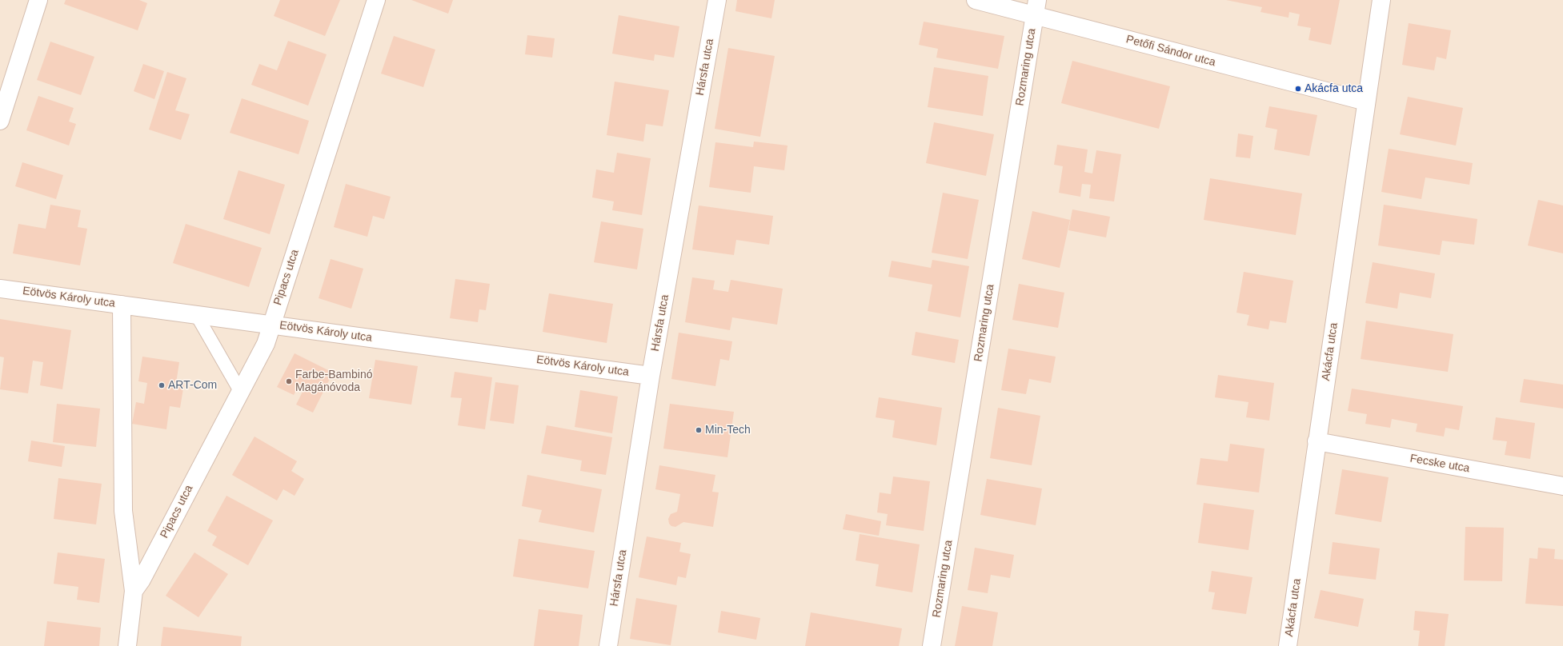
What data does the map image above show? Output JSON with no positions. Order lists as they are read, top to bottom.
{
  "streets": {
    "street": [
      "Petőfi Sándor utca",
      "Hársfa utca",
      "Rozmaring utca",
      "Pipacs utca",
      "Eötvös Károly utca",
      "Akácfa utca",
      "Fecske utca"
    ]
  },
  "crossings": [
    ["Petőfi Sándor utca", "Rozmaring utca"],
    ["Petőfi Sándor utca", "Akácfa utca"],
    ["Hársfa utca", "Eötvös Károly utca"],
    ["Pipacs utca", "Eötvös Károly utca"],
    ["Akácfa utca", "Fecske utca"]
  ],
  "places": [
    "Akácfa utca",
    "Farbe-Bambinó Magánóvoda",
    "ART-Com",
    "Min-Tech"
  ]
}
